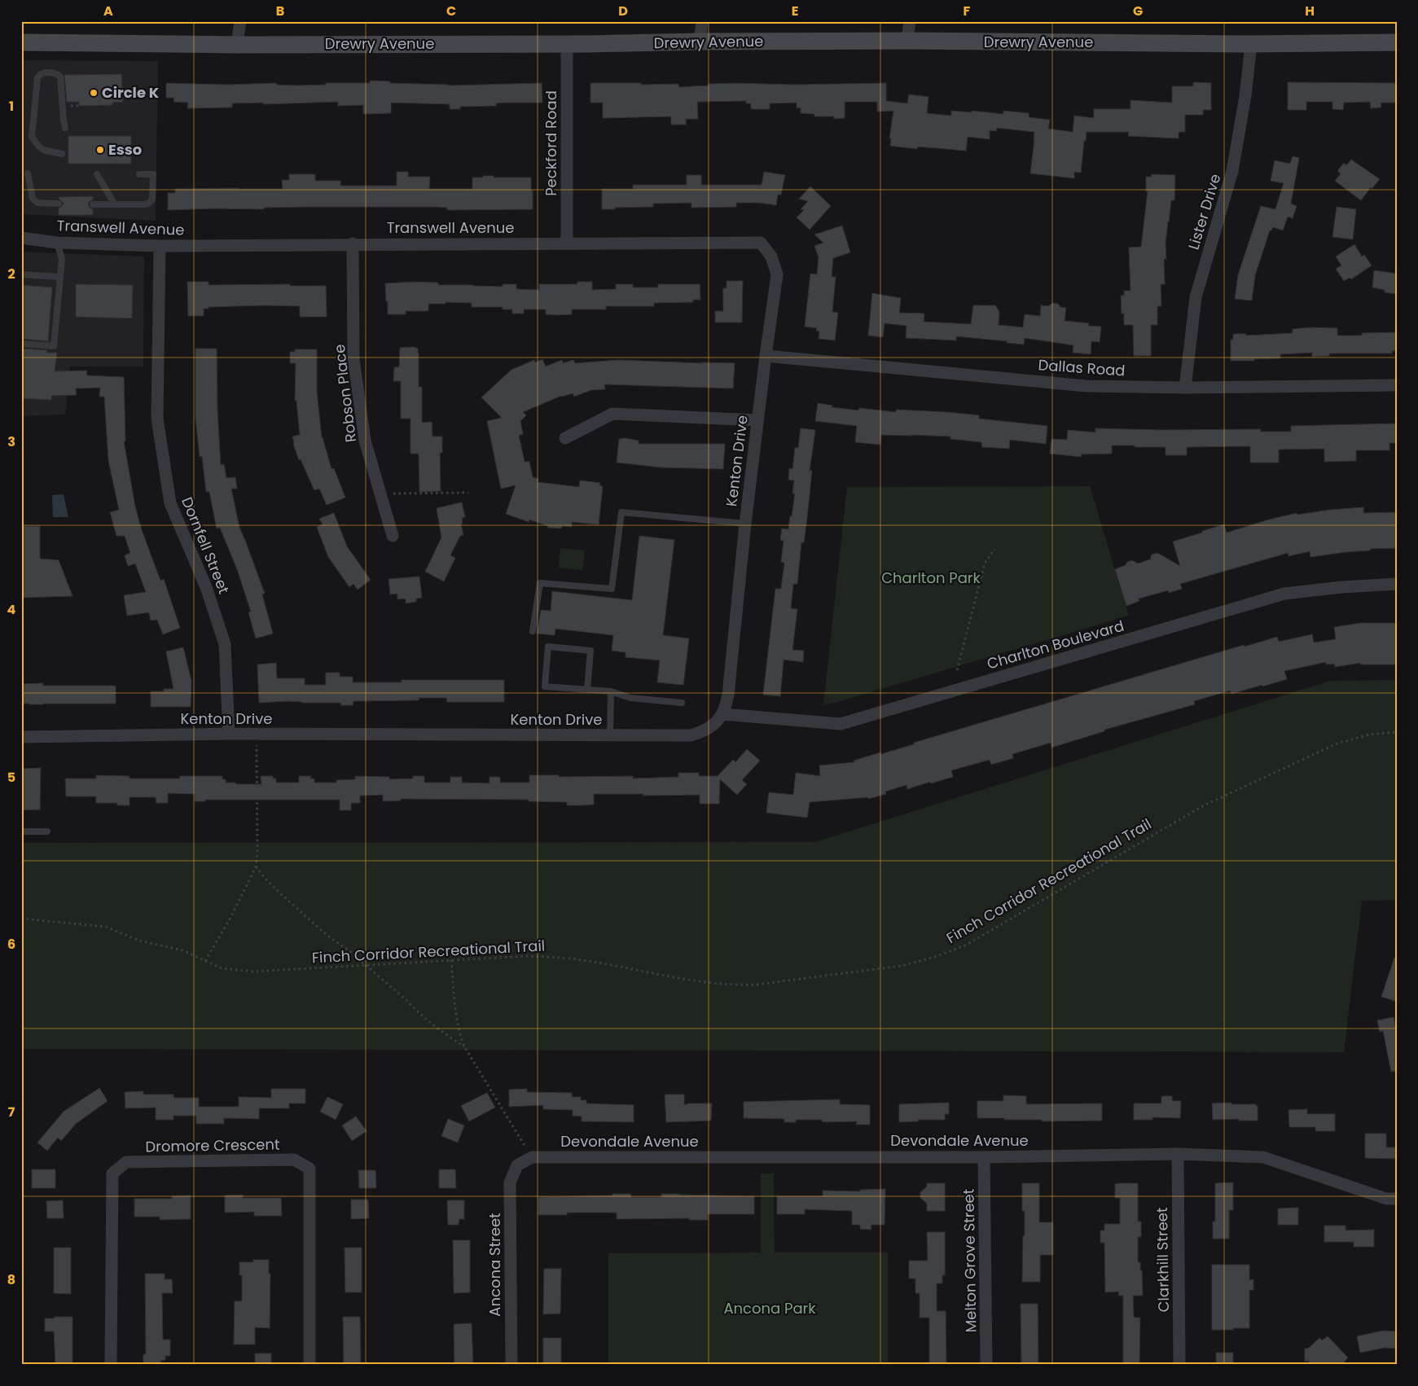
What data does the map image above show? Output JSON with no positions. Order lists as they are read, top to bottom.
{
  "streets": {
    "street": [
      "Drewry Avenue",
      "Peckford Road",
      "Lister Drive",
      "Transwell Avenue",
      "Dallas Road",
      "Robson Place",
      "Kenton Drive",
      "Dornfell Street",
      "Charlton Boulevard",
      "Devondale Avenue",
      "Dromore Crescent",
      "Clarkhill Street",
      "Melton Grove Street",
      "Ancona Street"
    ],
    "path": ["Finch Corridor Recreational Trail"]
  },
  "crossings": [
    ["Drewry Avenue", "Peckford Road"],
    ["Drewry Avenue", "Lister Drive"],
    ["Peckford Road", "Transwell Avenue"],
    ["Lister Drive", "Dallas Road"],
    ["Transwell Avenue", "Dallas Road"],
    ["Transwell Avenue", "Robson Place"],
    ["Transwell Avenue", "Kenton Drive"],
    ["Transwell Avenue", "Dornfell Street"],
    ["Dallas Road", "Kenton Drive"],
    ["Kenton Drive", "Dornfell Street"],
    ["Kenton Drive", "Charlton Boulevard"],
    ["Devondale Avenue", "Clarkhill Street"],
    ["Devondale Avenue", "Melton Grove Street"],
    ["Devondale Avenue", "Ancona Street"]
  ],
  "parks": ["Charlton Park", "Ancona Park"],
  "places": ["Circle K", "Esso"],
  "grid": {
    "columns": [
      "A",
      "B",
      "C",
      "D",
      "E",
      "F",
      "G",
      "H"
    ],
    "rows": [
      "1",
      "2",
      "3",
      "4",
      "5",
      "6",
      "7",
      "8"
    ]
  }
}
